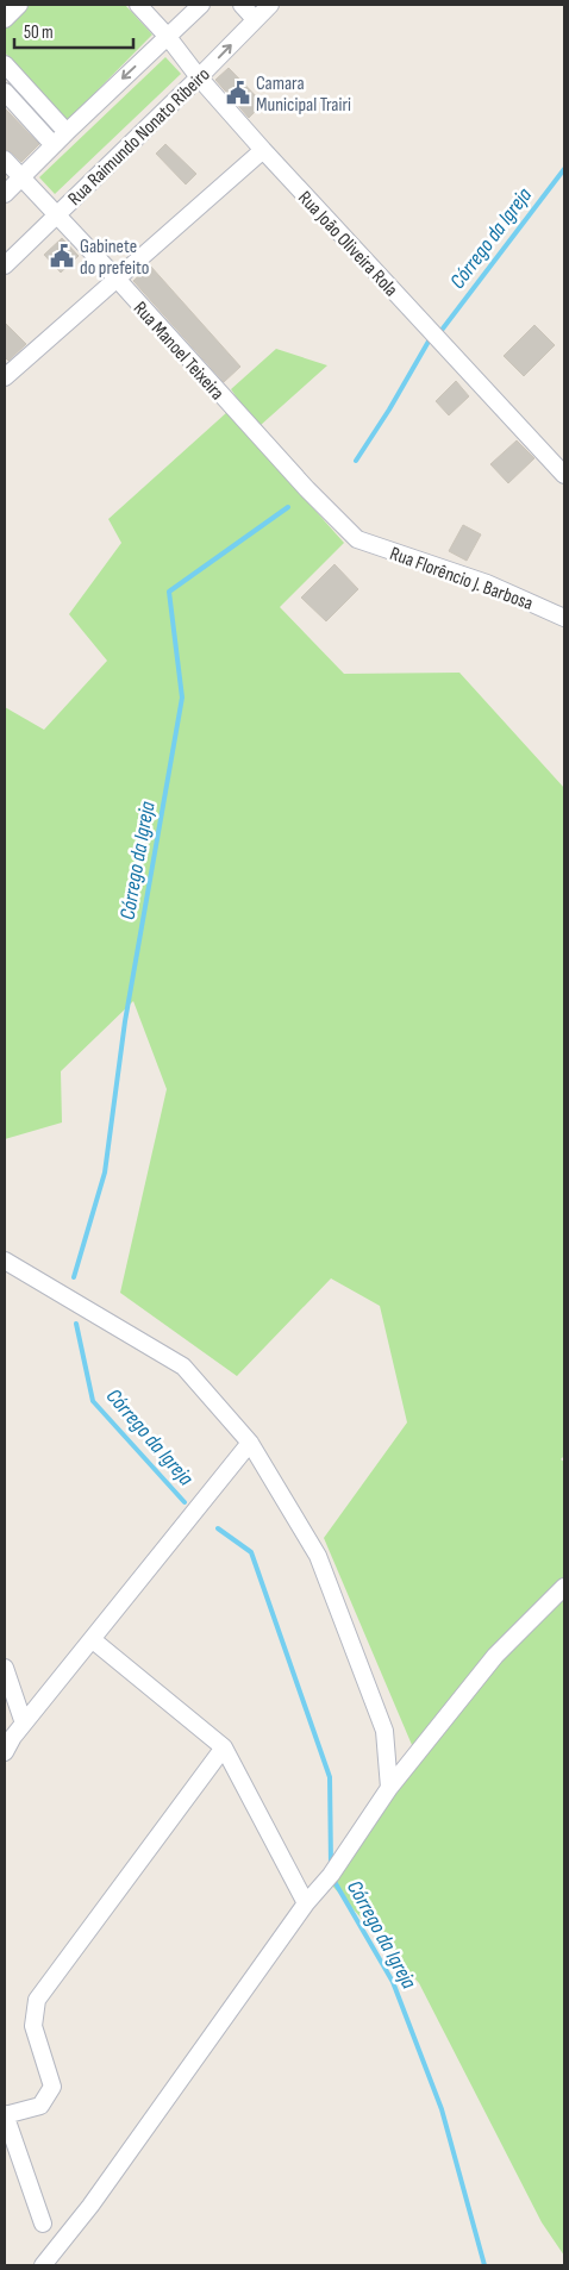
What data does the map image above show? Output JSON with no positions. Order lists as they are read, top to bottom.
{
  "streets": {
    "street": [
      "Rua Raimundo Nonato Ribeiro",
      "Rua João Oliveira Rola",
      "Rua Manoel Teixeira",
      "Rua Florêncio J. Barbosa"
    ]
  },
  "crossings": [
    ["Rua Raimundo Nonato Ribeiro", "Rua João Oliveira Rola"],
    ["Rua Raimundo Nonato Ribeiro", "Rua Manoel Teixeira"],
    ["Rua Manoel Teixeira", "Rua Florêncio J. Barbosa"]
  ],
  "water": ["Córrego da Igreja"],
  "places": {
    "public building": ["Camara Municipal Trairi", "Gabinete do prefeito"]
  },
  "scale_bar": "50 m"
}
